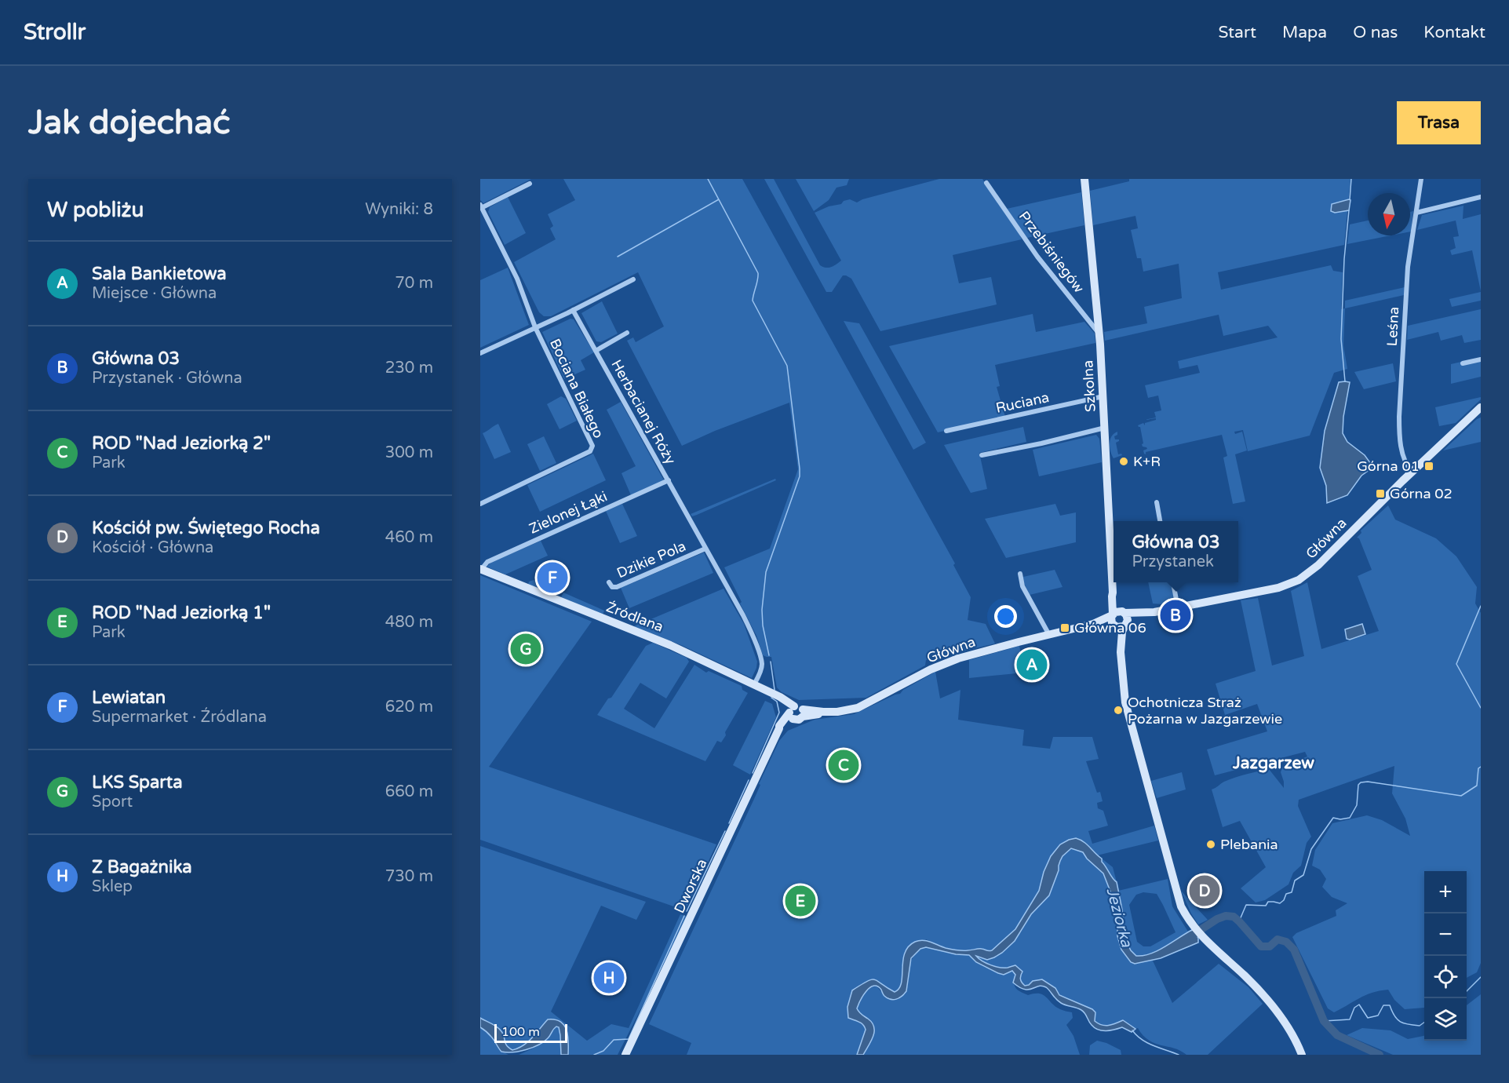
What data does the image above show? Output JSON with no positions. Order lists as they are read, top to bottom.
{
  "streets": {
    "street": [
      "Przebiśniegów",
      "Leśna",
      "Szkolna",
      "Bociana Białego",
      "Ruciana",
      "Herbacianej Róży",
      "Zielonej Łąki",
      "Główna",
      "Dzikie Pola",
      "Źródlana",
      "Dworska"
    ]
  },
  "crossings": [
    ["Przebiśniegów", "Szkolna"],
    ["Leśna", "Główna"],
    ["Szkolna", "Ruciana"],
    ["Szkolna", "Główna"],
    ["Herbacianej Róży", "Zielonej Łąki"],
    ["Herbacianej Róży", "Dzikie Pola"],
    ["Herbacianej Róży", "Źródlana"],
    ["Zielonej Łąki", "Źródlana"],
    ["Główna", "Źródlana"],
    ["Źródlana", "Dworska"]
  ],
  "districts": ["Jazgarzew"],
  "water": ["Jeziorka"],
  "places": {
    "other": ["K+R", "Ochotnicza Straż Pożarna w Jazgarzewie", "Plebania"],
    "transit": ["Górna 01", "Górna 02", "Główna 06"]
  },
  "scale_bar": "100 m",
  "north": "bottom",
  "page": {
    "header": "Strollr",
    "nav": [
      "Start",
      "Mapa",
      "O nas",
      "Kontakt"
    ],
    "buttons": "Trasa",
    "title": "Jak dojechać",
    "heading": ["W pobliżu", "Wyniki: 8"],
    "list": [
      {
        "mark": "A",
        "name": "Sala Bankietowa",
        "note": "Miejsce · Główna",
        "value": "70 m"
      },
      {
        "mark": "B",
        "name": "Główna 03",
        "note": "Przystanek · Główna",
        "value": "230 m"
      },
      {
        "mark": "C",
        "name": "ROD \"Nad Jeziorką 2\"",
        "note": "Park",
        "value": "300 m"
      },
      {
        "mark": "D",
        "name": "Kościół pw. Świętego Rocha",
        "note": "Kościół · Główna",
        "value": "460 m"
      },
      {
        "mark": "E",
        "name": "ROD \"Nad Jeziorką 1\"",
        "note": "Park",
        "value": "480 m"
      },
      {
        "mark": "F",
        "name": "Lewiatan",
        "note": "Supermarket · Źródlana",
        "value": "620 m"
      },
      {
        "mark": "G",
        "name": "LKS Sparta",
        "note": "Sport",
        "value": "660 m"
      },
      {
        "mark": "H",
        "name": "Z Bagażnika",
        "note": "Sklep",
        "value": "730 m"
      }
    ],
    "popup": ["Główna 03", "Przystanek"],
    "pins": [
      "F",
      "B",
      "G",
      "A",
      "C",
      "D",
      "E",
      "H"
    ],
    "map_buttons": ["+", "−"],
    "scale": "100 m"
  }
}
